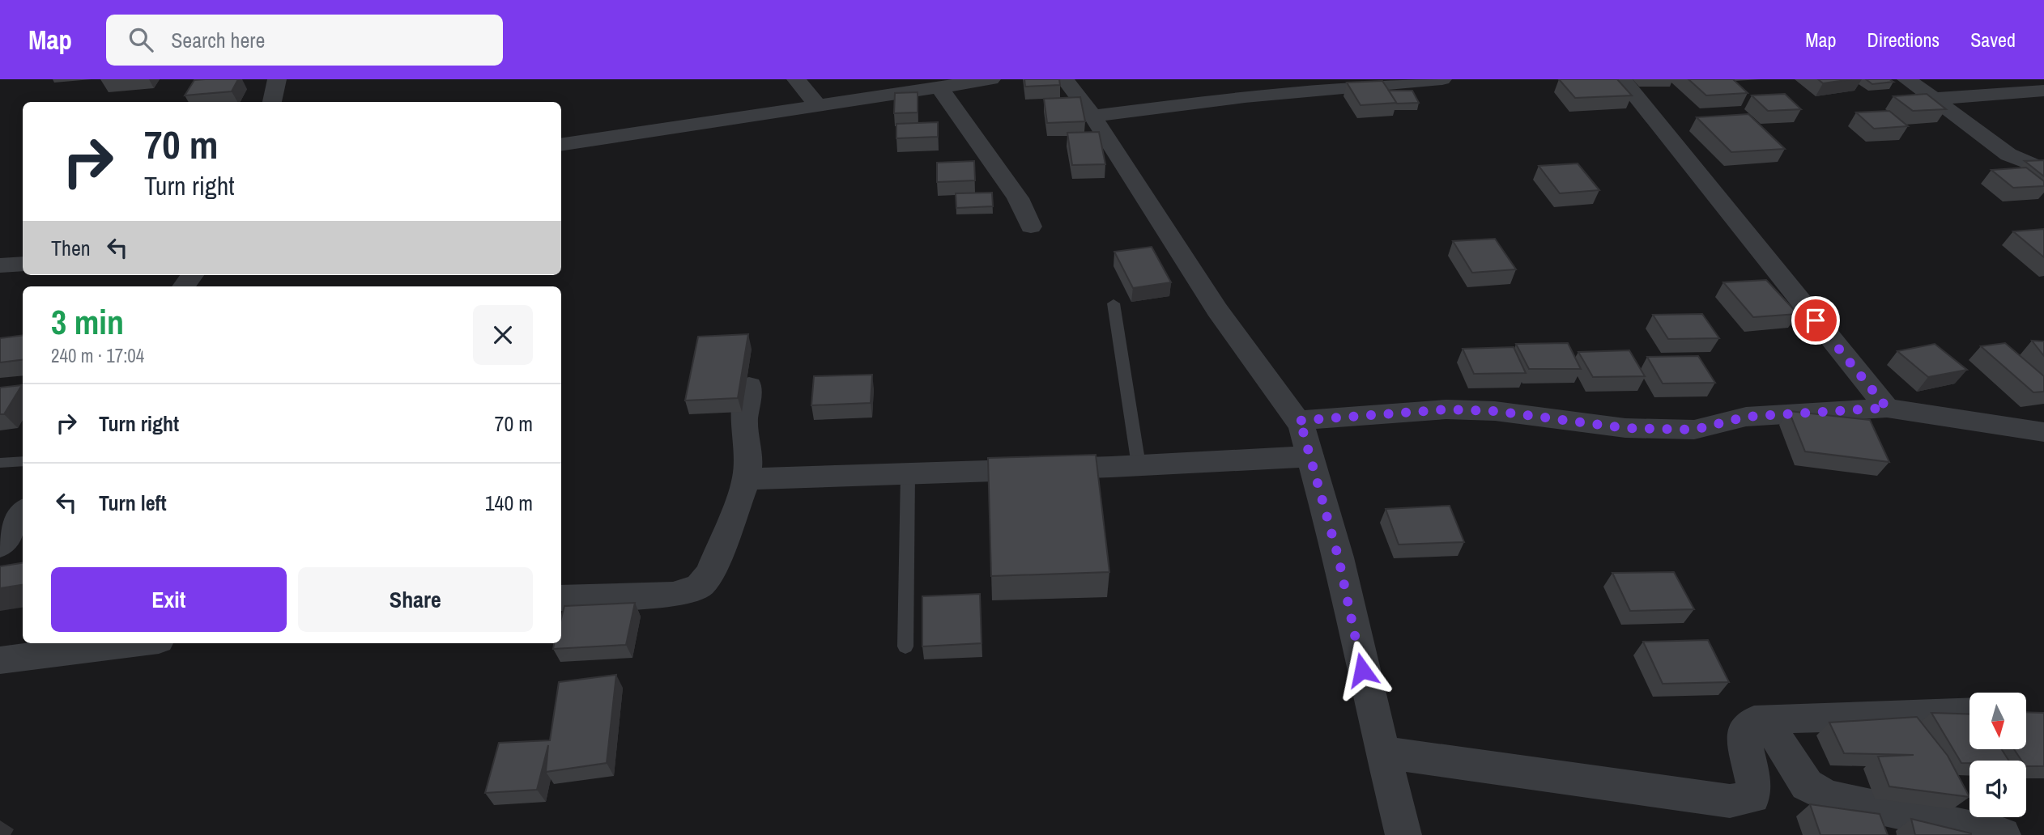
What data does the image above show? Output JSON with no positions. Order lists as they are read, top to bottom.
{
  "north": "bottom",
  "page": {
    "header": "Map",
    "search": "Search here",
    "nav": ["Map", "Directions", "Saved"],
    "turn": ["70 m", "Turn right"],
    "then": "Then",
    "heading": ["3 min", "240 m · 17:04"],
    "list": [
      {
        "name": "Turn right",
        "value": "70 m"
      },
      {
        "name": "Turn left",
        "value": "140 m"
      }
    ],
    "buttons": ["Exit", "Share"]
  }
}
